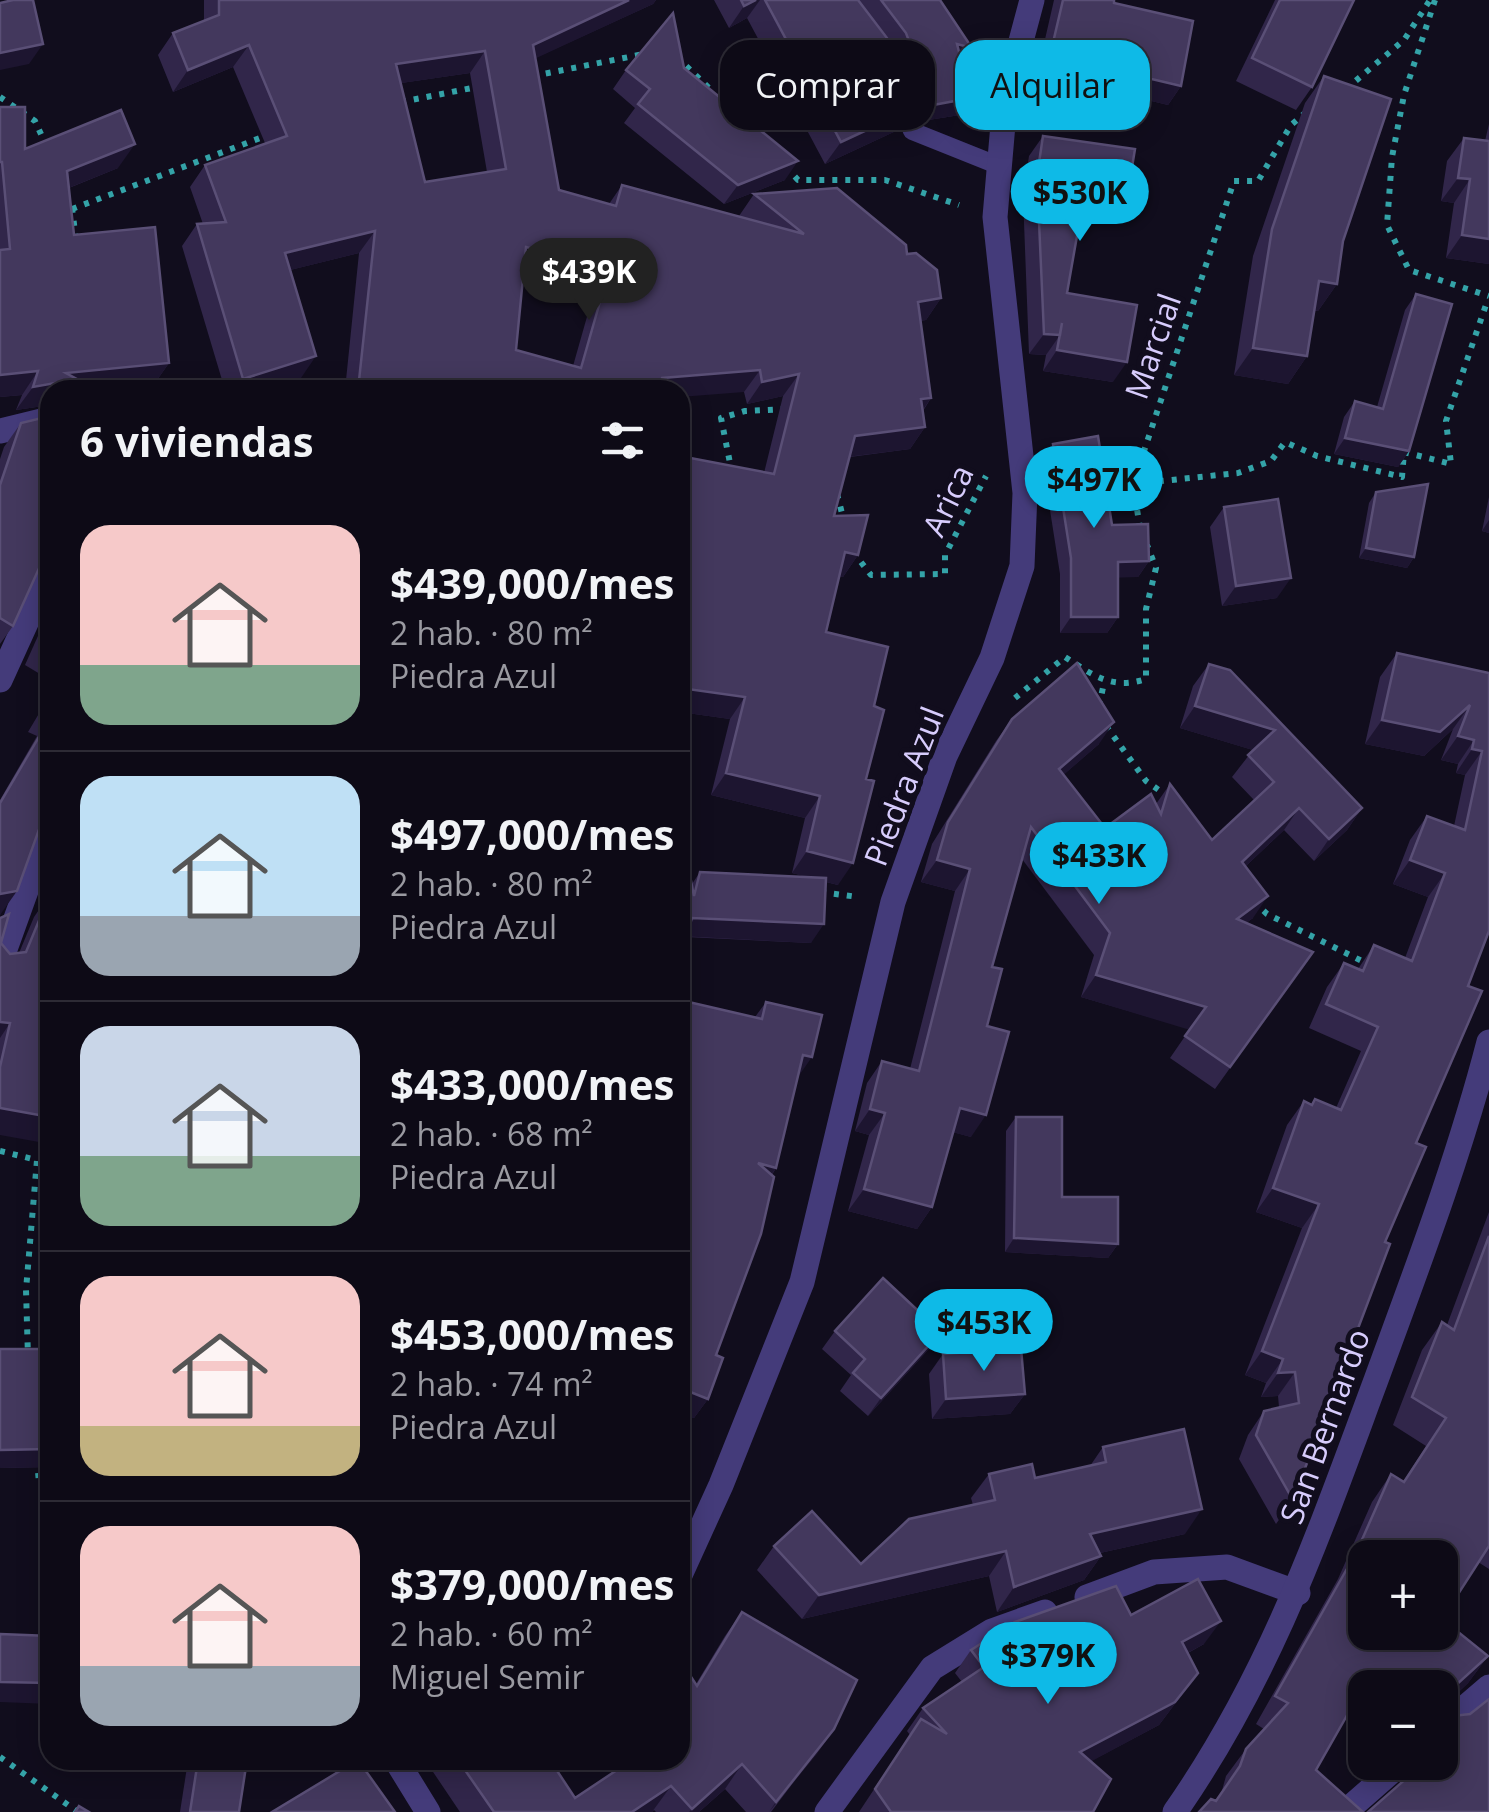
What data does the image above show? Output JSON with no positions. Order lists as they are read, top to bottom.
{
  "streets": {
    "street": ["Piedra Azul", "San Bernardo"],
    "path": ["Marcial", "Arica"]
  },
  "page": {
    "chip": ["Comprar", "Alquilar"],
    "price": [
      "$530K",
      "$439K",
      "$497K",
      "$433K",
      "$453K",
      "$379K"
    ],
    "heading": "6 viviendas",
    "list": [
      {
        "name": "$439,000/mes",
        "note": "2 hab. · 80 m² · Piedra Azul"
      },
      {
        "name": "$497,000/mes",
        "note": "2 hab. · 80 m² · Piedra Azul"
      },
      {
        "name": "$433,000/mes",
        "note": "2 hab. · 68 m² · Piedra Azul"
      },
      {
        "name": "$453,000/mes",
        "note": "2 hab. · 74 m² · Piedra Azul"
      },
      {
        "name": "$379,000/mes",
        "note": "2 hab. · 60 m² · Miguel Semir"
      }
    ],
    "map_buttons": ["+", "−"]
  }
}
